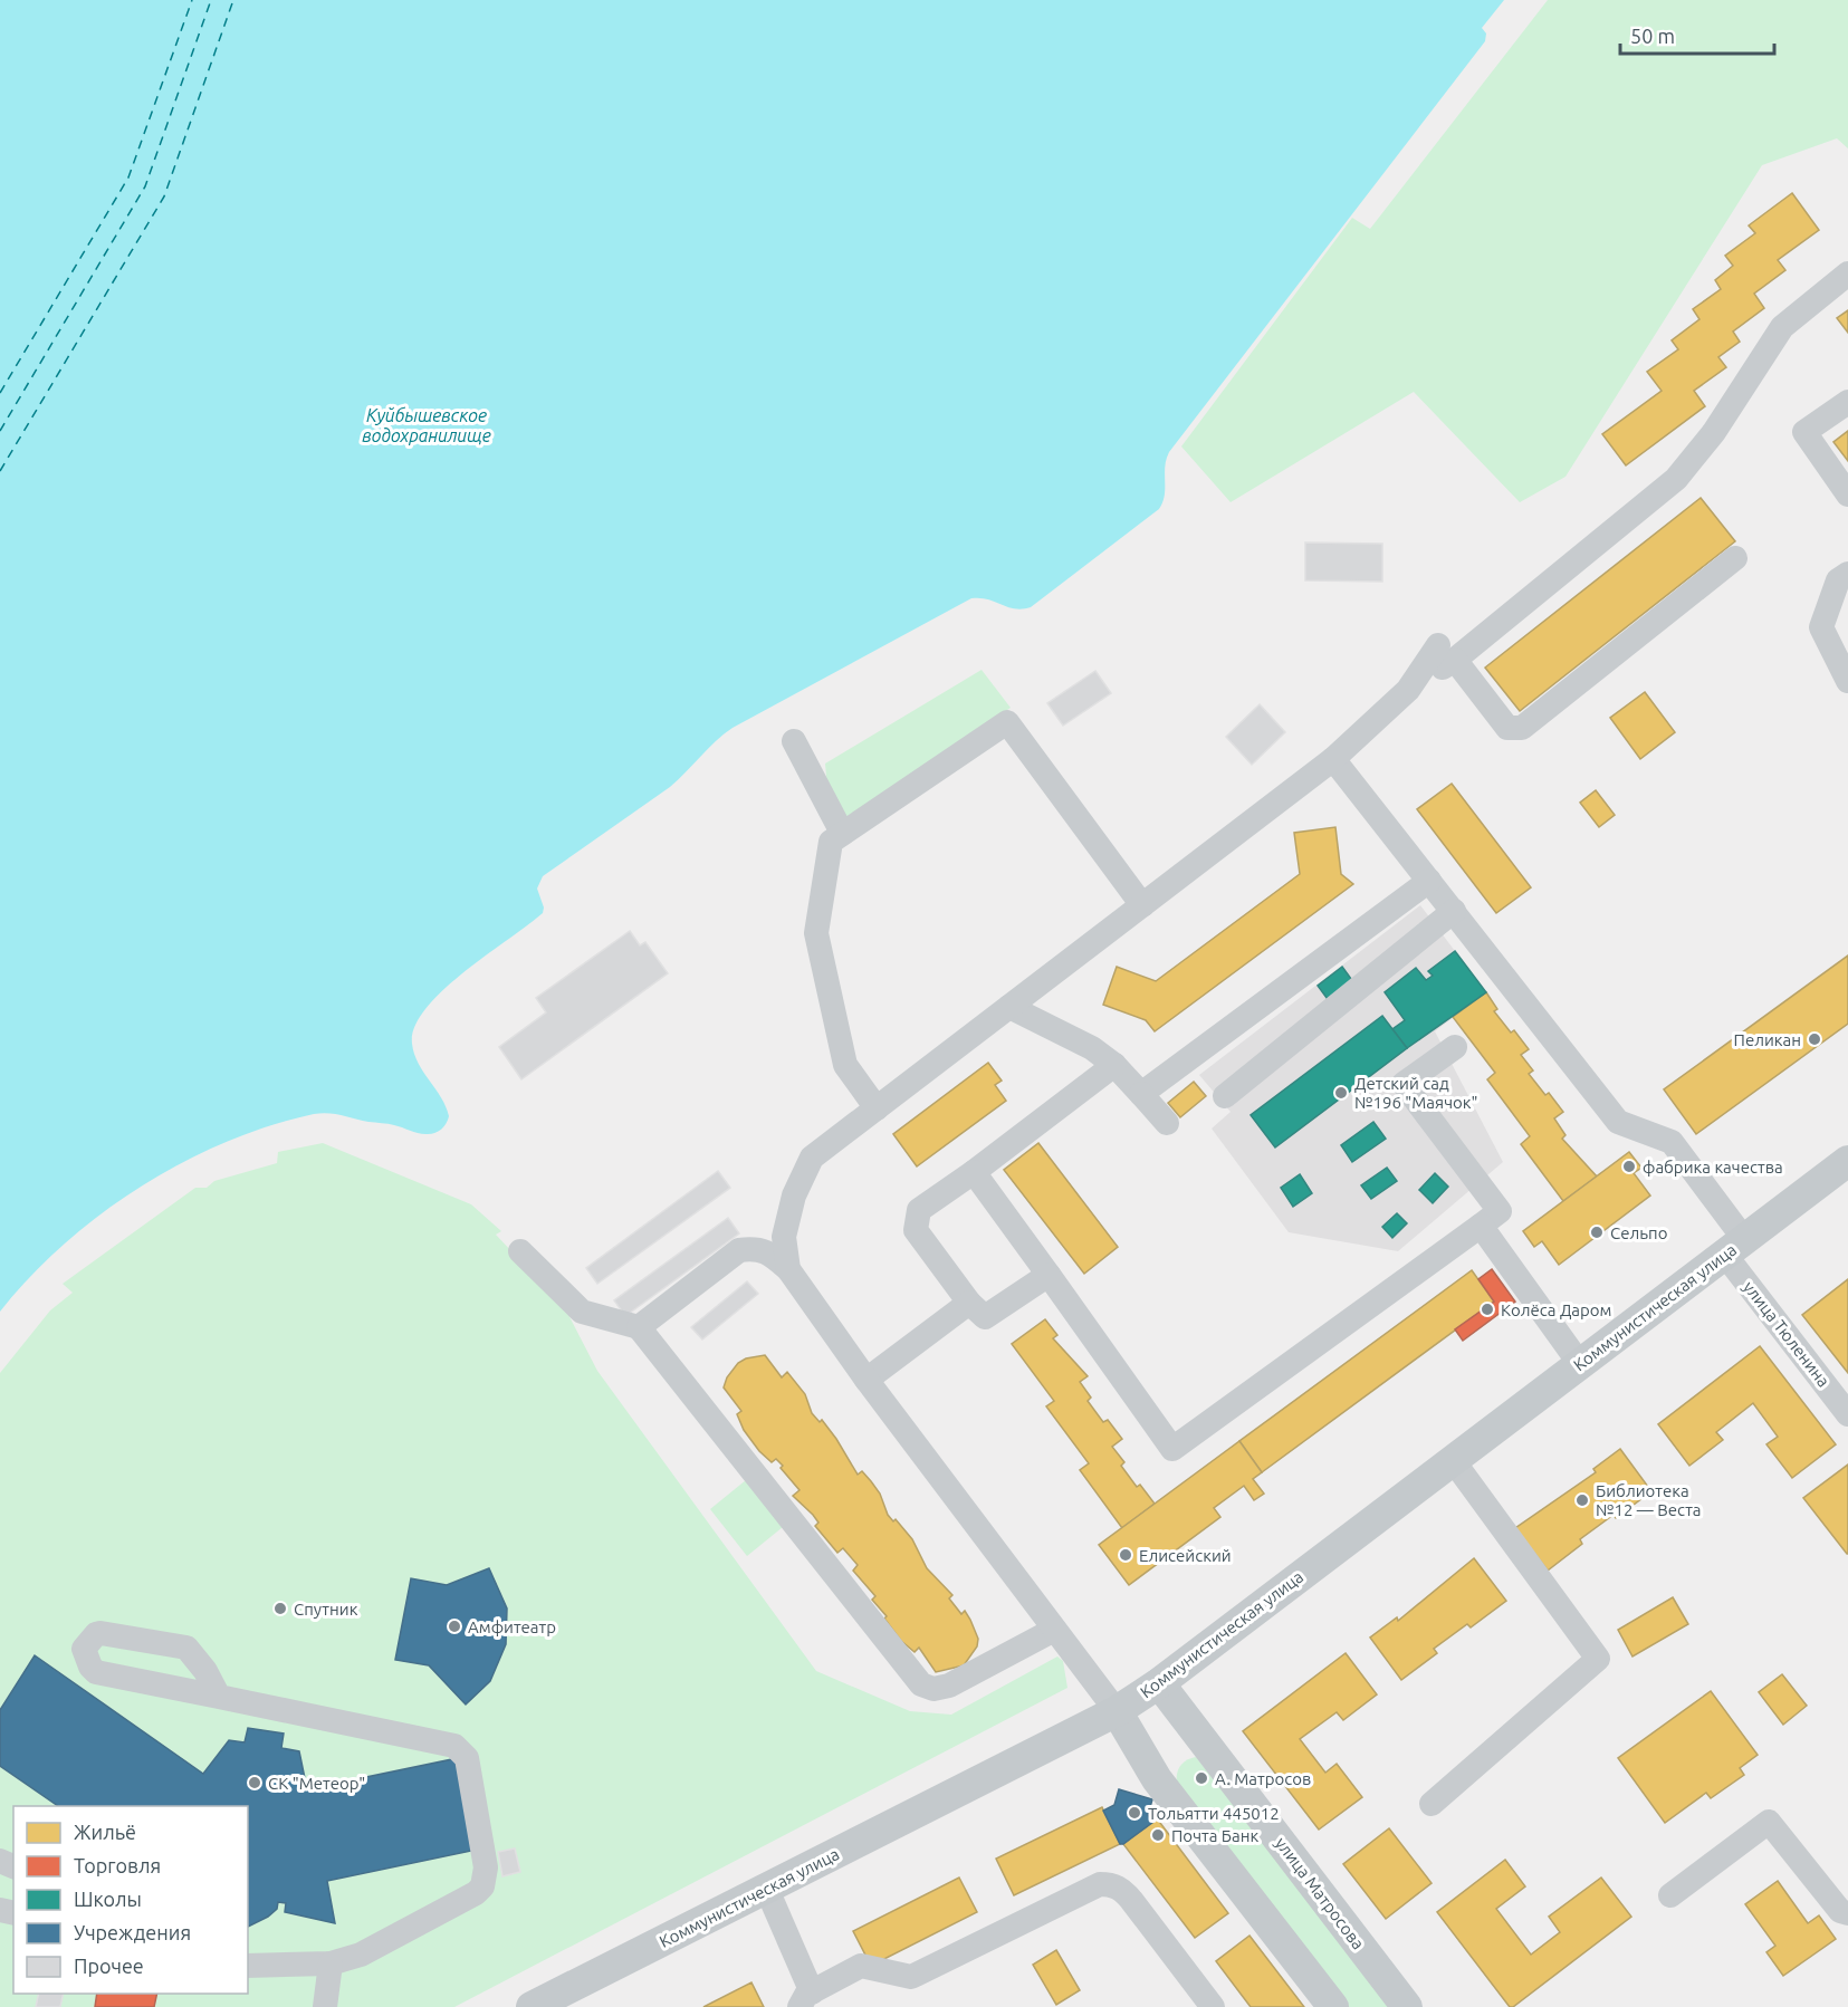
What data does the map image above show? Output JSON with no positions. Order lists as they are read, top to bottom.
{
  "streets": {
    "main road": ["Коммунистическая улица", "улица Матросова"],
    "street": ["улица Тюленина"]
  },
  "crossings": [
    ["Коммунистическая улица", "улица Тюленина"],
    ["Коммунистическая улица", "улица Матросова"]
  ],
  "water": ["Куйбышевское водохранилище"],
  "places": [
    "Пеликан",
    "Детский сад №196 \"Маячок\"",
    "фабрика качества",
    "Сельпо",
    "Колёса Даром",
    "Библиотека №12 — Веста",
    "Елисейский",
    "Спутник",
    "Амфитеатр",
    "А. Матросов",
    "СК \"Метеор\"",
    "Тольятти 445012",
    "Почта Банк"
  ],
  "legend": [
    "Жильё",
    "Торговля",
    "Школы",
    "Учреждения",
    "Прочее"
  ],
  "scale_bar": "50 m"
}
